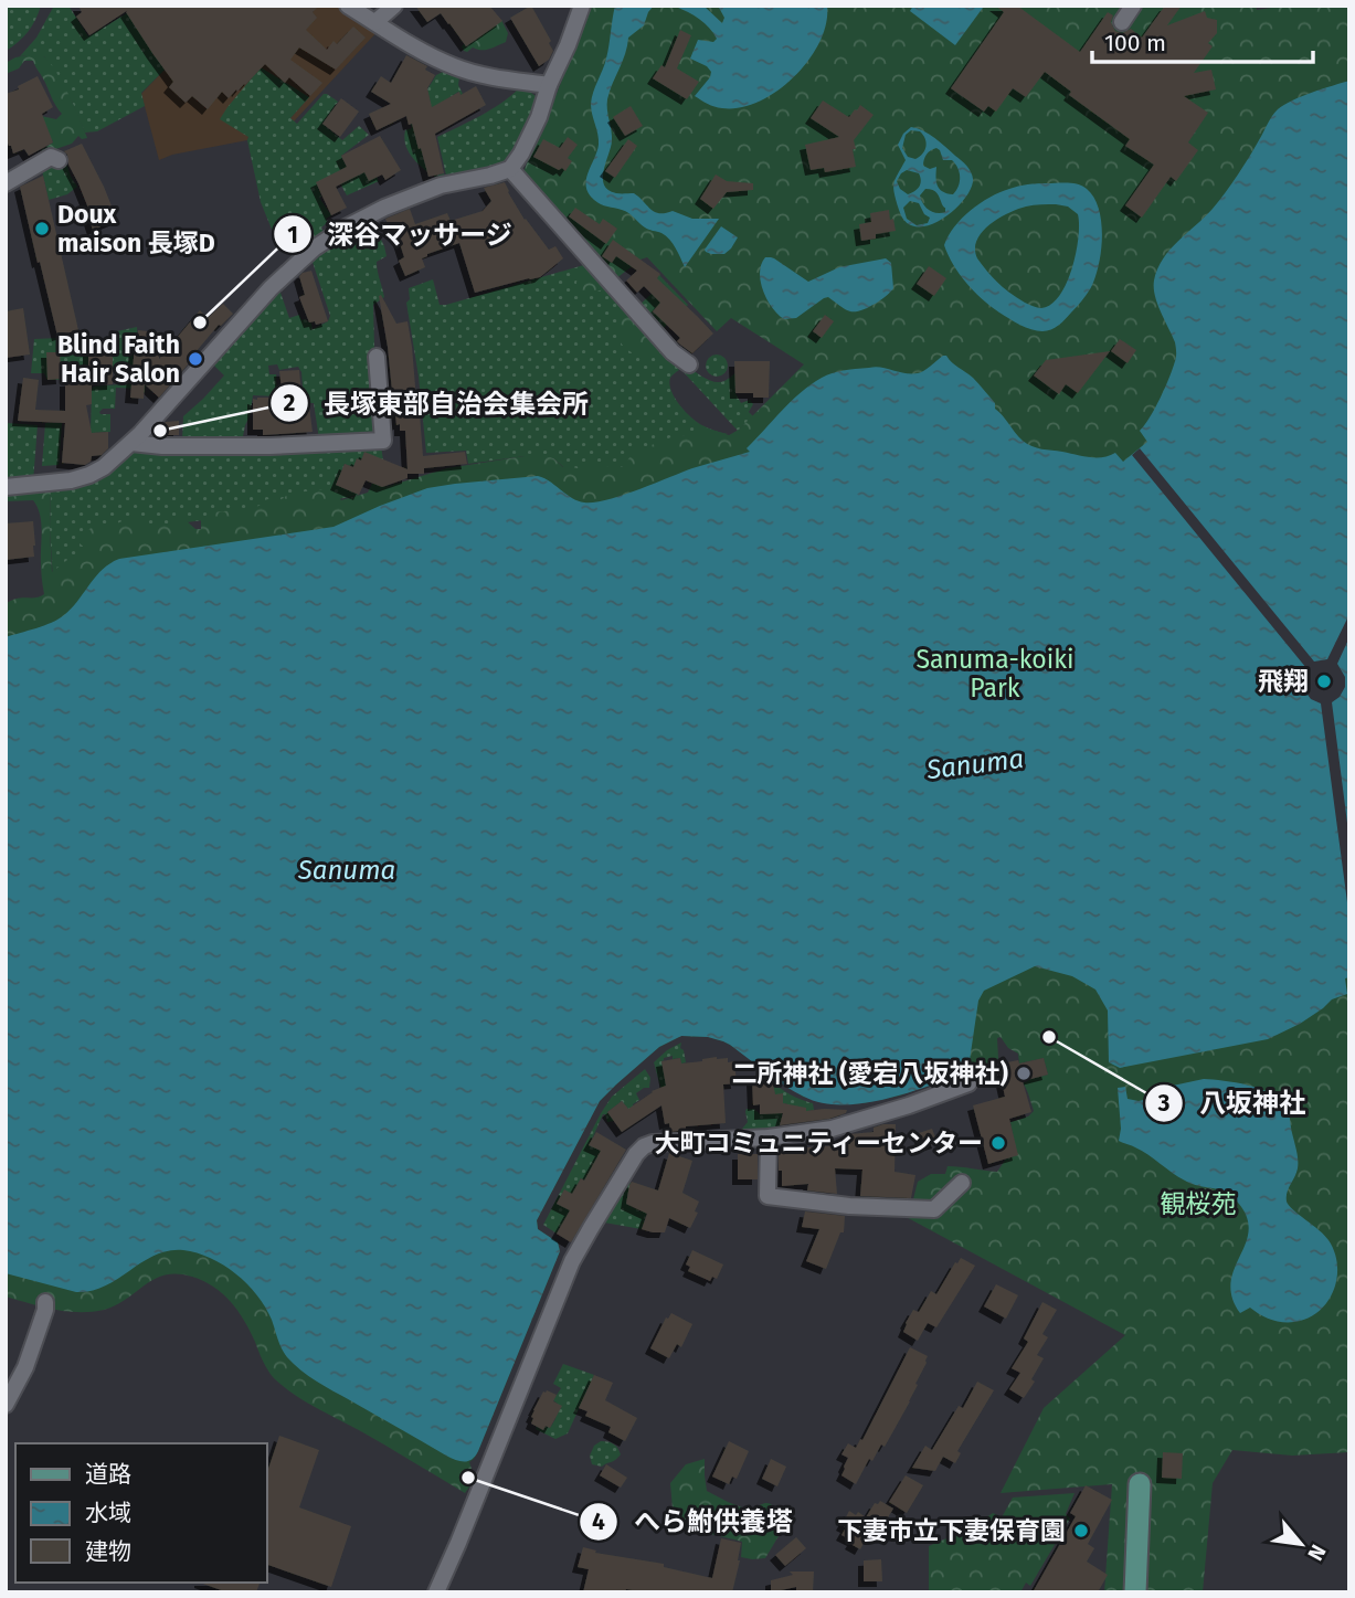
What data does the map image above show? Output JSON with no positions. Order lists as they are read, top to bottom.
{
  "water": ["Sanuma"],
  "parks": ["Sanuma-koiki Park", "観桜苑"],
  "places": [
    "Doux maison 長塚D",
    "深谷マッサージ",
    "Blind Faith Hair Salon",
    "長塚東部自治会集会所",
    "飛翔",
    "八坂神社",
    "二所神社 (愛宕八坂神社)",
    "大町コミュニティーセンター",
    "へら鮒供養塔",
    "下妻市立下妻保育園"
  ],
  "legend": ["道路", "水域", "建物"],
  "scale_bar": "100 m",
  "north": "bottom right"
}
